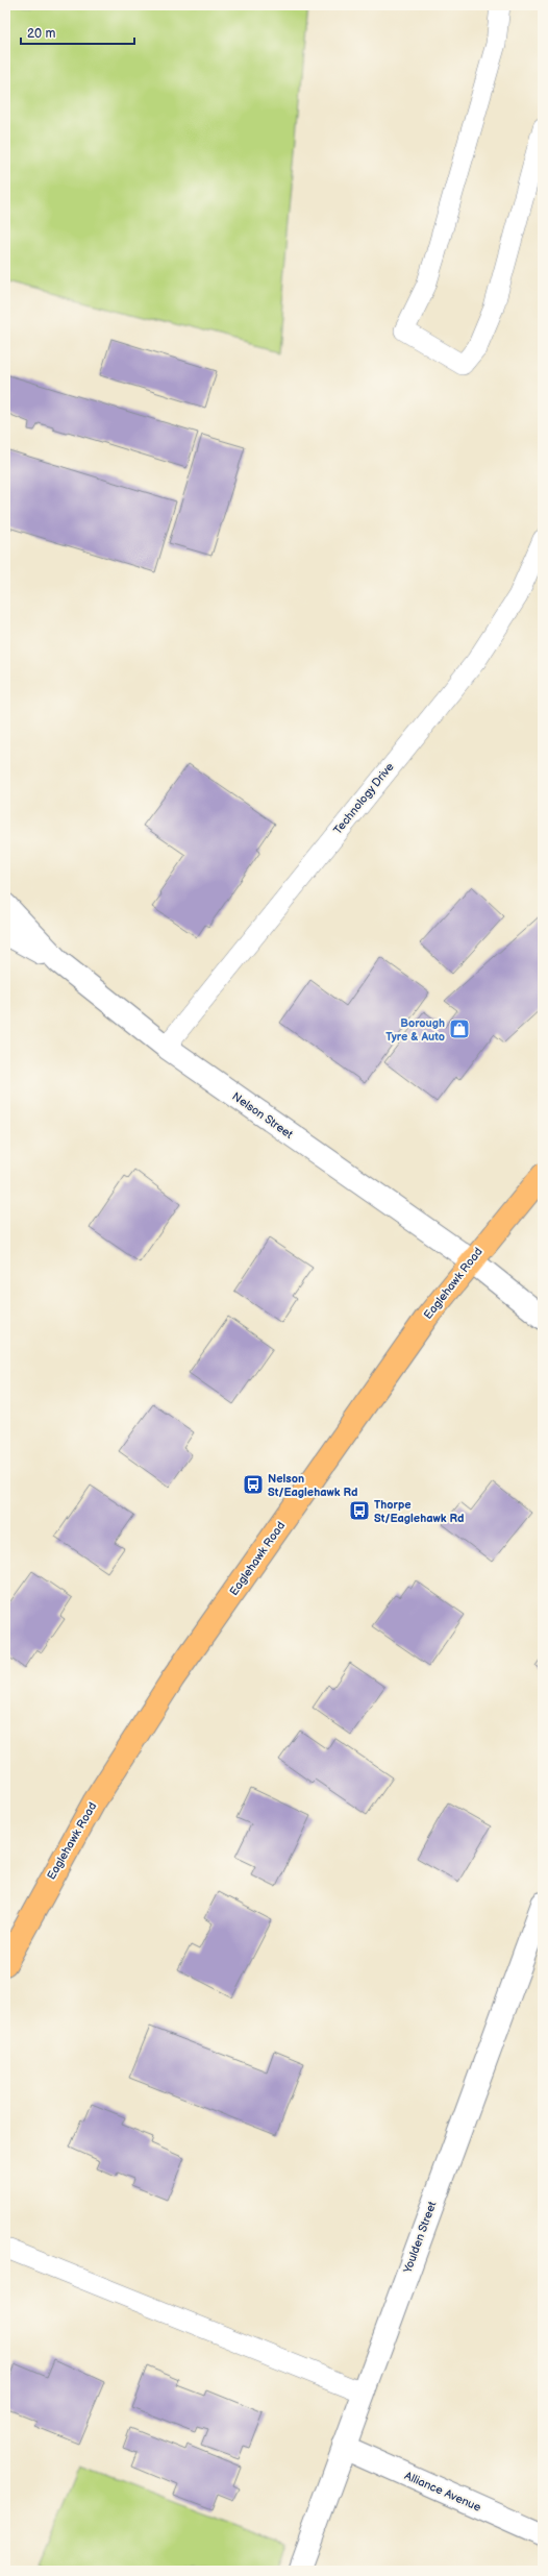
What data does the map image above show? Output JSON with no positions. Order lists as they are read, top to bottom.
{
  "streets": {
    "main road": ["Eaglehawk Road"],
    "street": ["Nelson Street", "Youlden Street", "Alliance Avenue"],
    "lane": ["Technology Drive"]
  },
  "crossings": [
    ["Technology Drive", "Nelson Street"],
    ["Nelson Street", "Eaglehawk Road"],
    ["Youlden Street", "Alliance Avenue"]
  ],
  "places": {
    "shop": ["Borough Tyre & Auto"],
    "bus stop": ["Nelson St/Eaglehawk Rd", "Thorpe St/Eaglehawk Rd"]
  },
  "scale_bar": "20 m"
}
